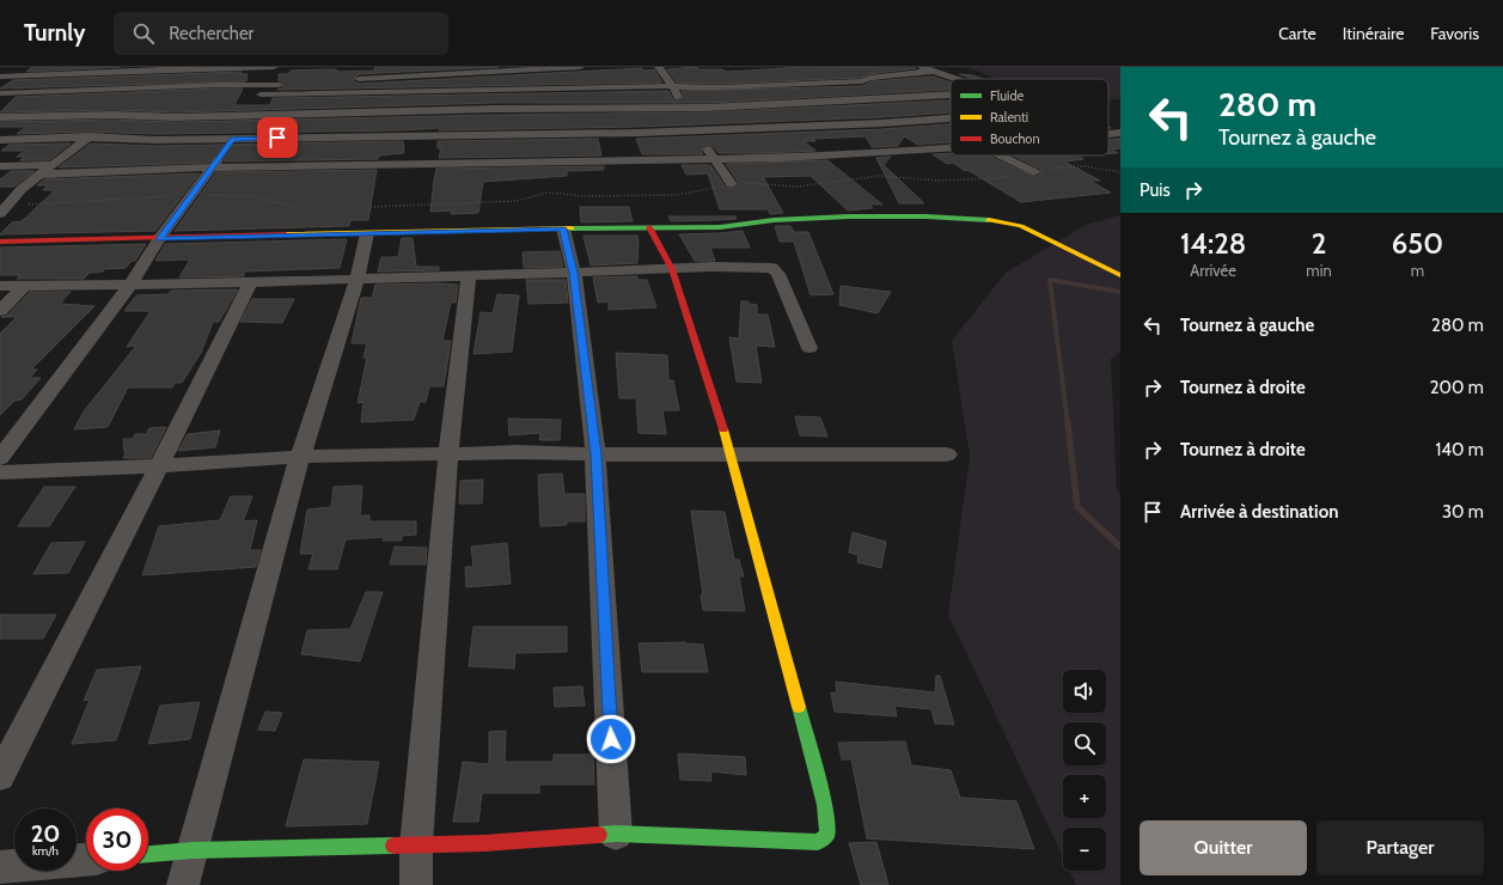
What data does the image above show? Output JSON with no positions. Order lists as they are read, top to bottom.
{
  "legend": ["Fluide", "Ralenti", "Bouchon"],
  "page": {
    "header": "Turnly",
    "search": "Rechercher",
    "nav": ["Carte", "Itinéraire", "Favoris"],
    "turn": ["280 m", "Tournez à gauche"],
    "then": "Puis",
    "eta": [
      "14:28",
      "Arrivée",
      "2",
      "min",
      "650",
      "m"
    ],
    "list": [
      {
        "name": "Tournez à gauche",
        "value": "280 m"
      },
      {
        "name": "Tournez à droite",
        "value": "200 m"
      },
      {
        "name": "Tournez à droite",
        "value": "140 m"
      },
      {
        "name": "Arrivée à destination",
        "value": "30 m"
      }
    ],
    "map_buttons": ["+", "−"],
    "speed": "20 km/h",
    "limit": "30",
    "buttons": ["Quitter", "Partager"]
  }
}
